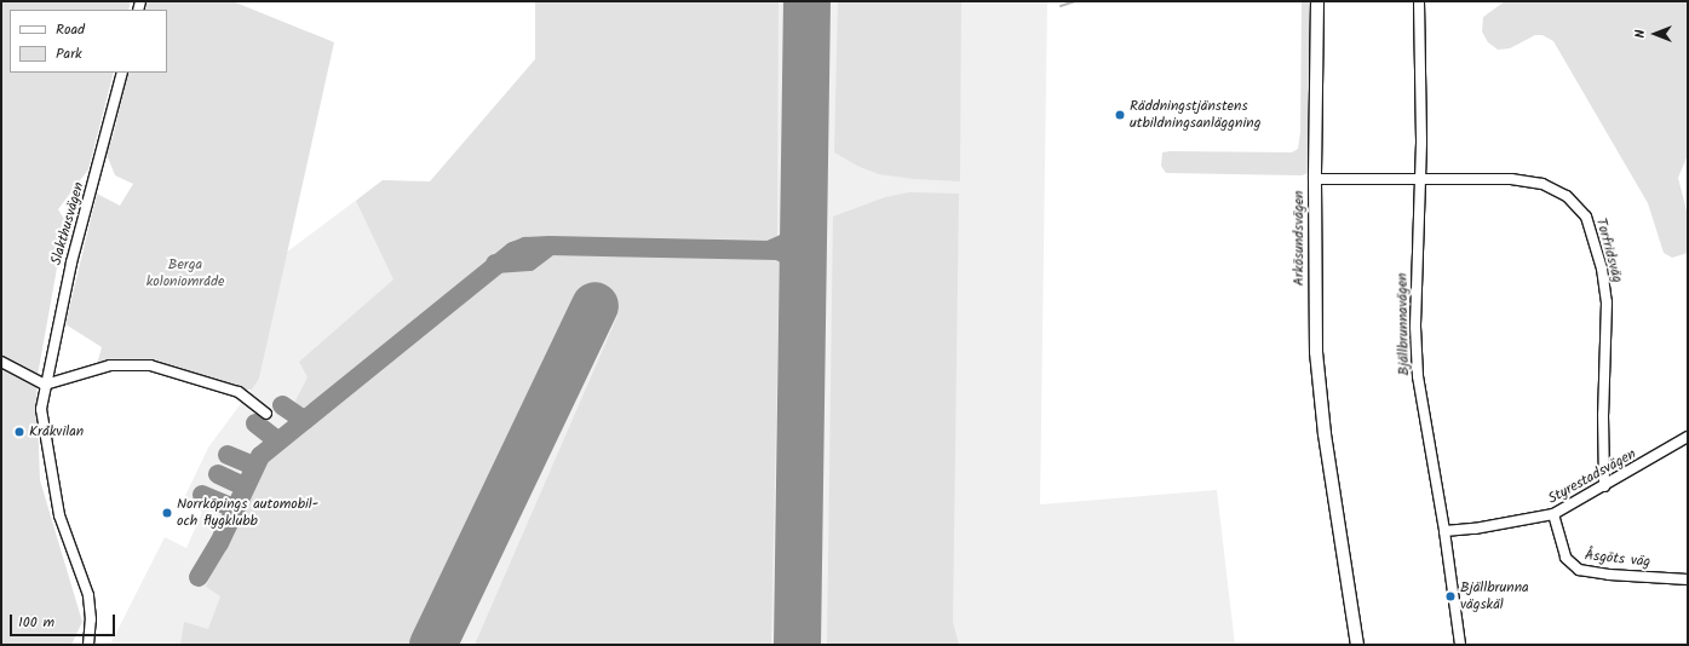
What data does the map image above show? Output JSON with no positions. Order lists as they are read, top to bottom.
{
  "streets": {
    "main road": ["Arkösundsvägen"],
    "street": [
      "Slakthusvägen",
      "Torfridsväg",
      "Bjällbrunnavägen",
      "Styrestadsvägen",
      "Åsgöts väg"
    ]
  },
  "crossings": [
    ["Arkösundsvägen", "Torfridsväg"],
    ["Torfridsväg", "Bjällbrunnavägen"],
    ["Torfridsväg", "Styrestadsvägen"],
    ["Bjällbrunnavägen", "Styrestadsvägen"],
    ["Styrestadsvägen", "Åsgöts väg"]
  ],
  "parks": ["Berga koloniområde"],
  "places": [
    "Räddningstjänstens utbildningsanläggning",
    "Kråkvilan",
    "Norrköpings automobil- och flygklubb",
    "Bjällbrunna vägskäl"
  ],
  "legend": ["Road", "Park"],
  "scale_bar": "100 m",
  "north": "left"
}
